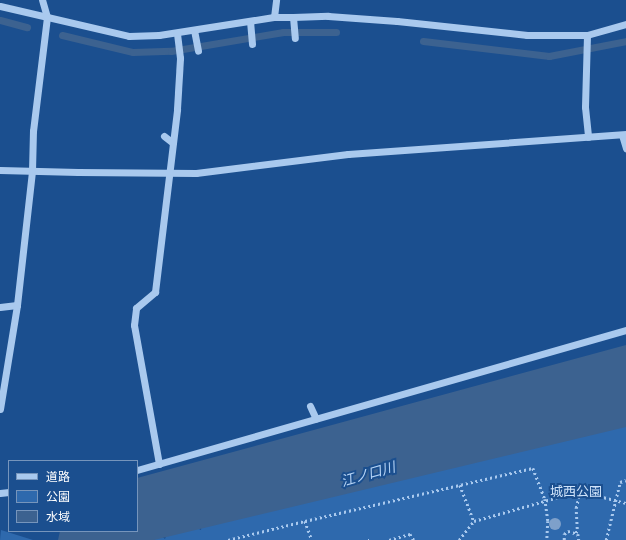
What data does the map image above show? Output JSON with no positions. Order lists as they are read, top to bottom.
{
  "water": ["江ノ口川"],
  "parks": ["城西公園"],
  "legend": ["道路", "公園", "水域"]
}
